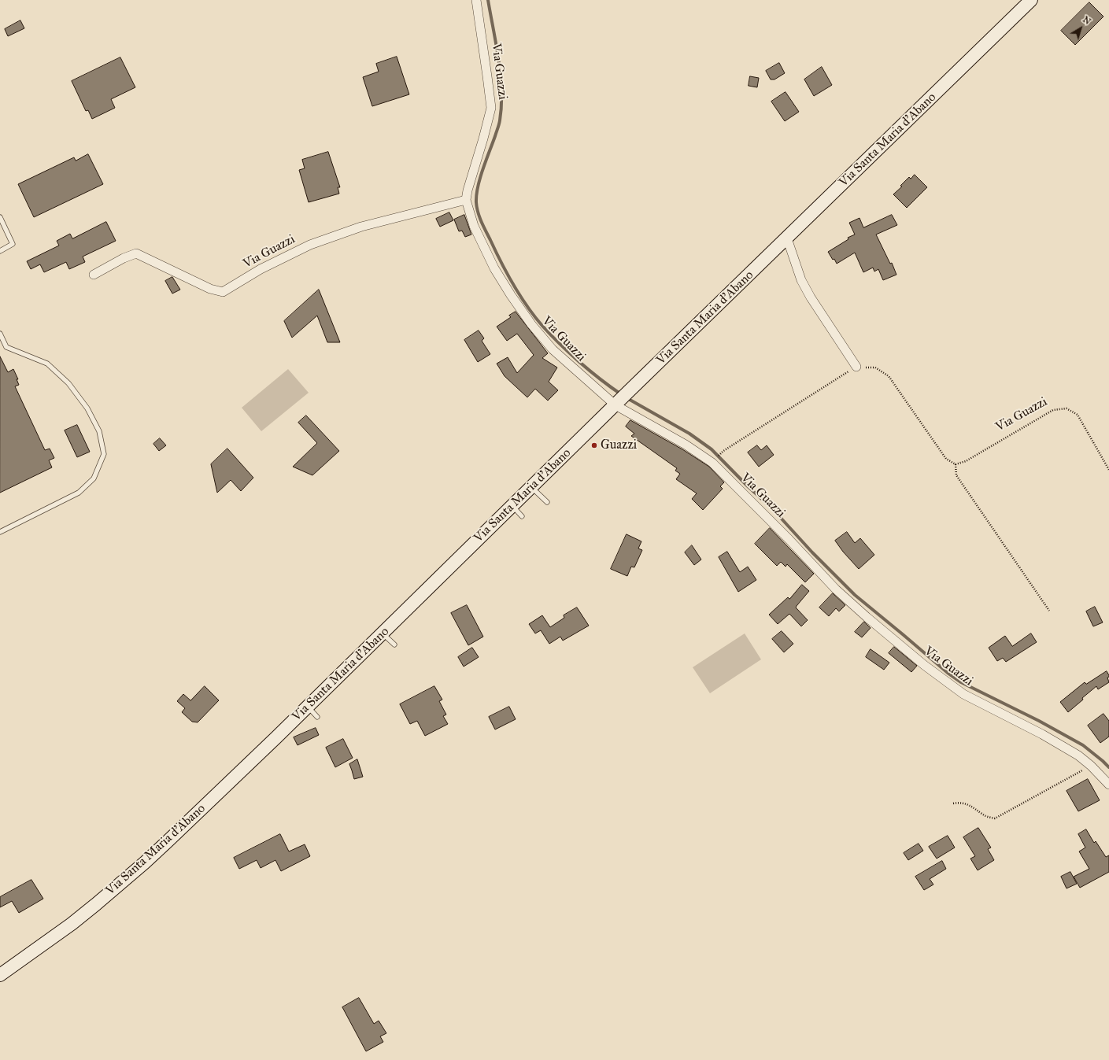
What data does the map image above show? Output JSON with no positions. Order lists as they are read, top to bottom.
{
  "streets": {
    "street": ["Via Guazzi", "Via Santa Maria d'Abano"]
  },
  "crossings": [
    ["Via Guazzi", "Via Santa Maria d'Abano"]
  ],
  "places": ["Guazzi"],
  "north": "top right"
}
